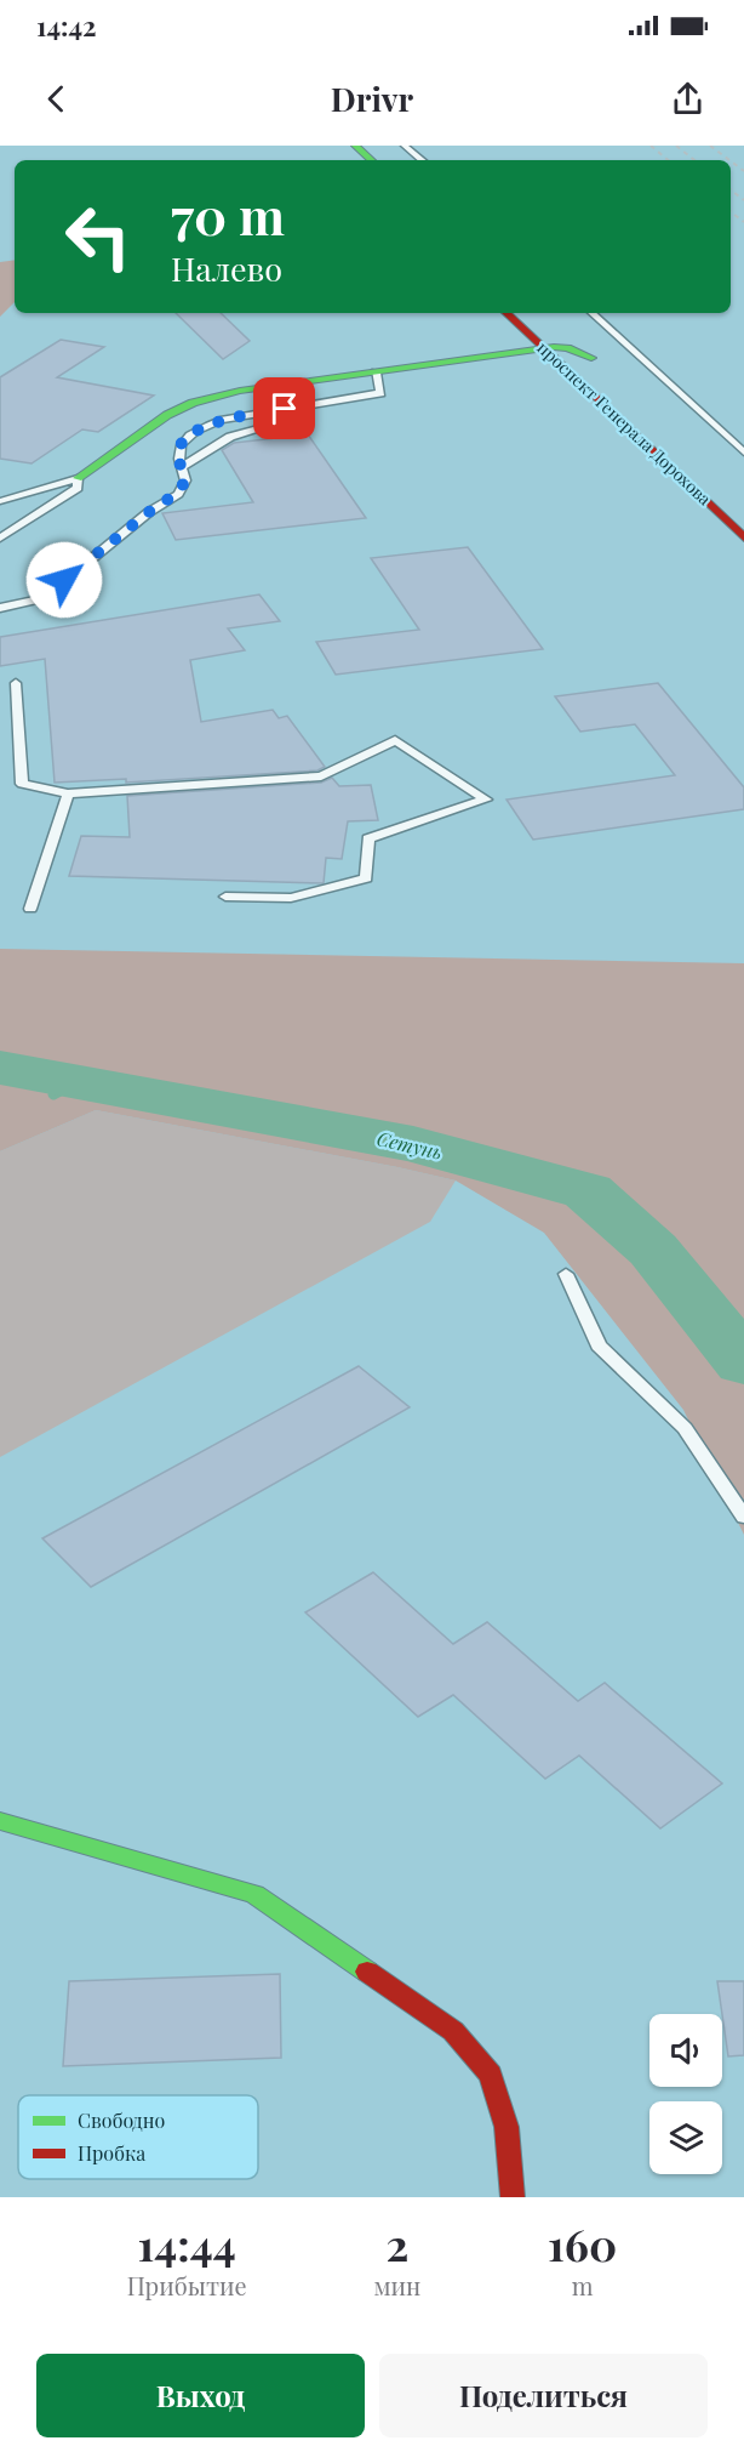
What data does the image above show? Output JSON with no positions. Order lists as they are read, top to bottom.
{
  "streets": {
    "street": ["проспект Генерала Дорохова"]
  },
  "water": ["Сетунь"],
  "legend": ["Свободно", "Пробка"],
  "page": {
    "status": "14:42",
    "header": "Drivr",
    "turn": ["70 m", "Налево"],
    "eta": [
      "14:44",
      "Прибытие",
      "2",
      "мин",
      "160",
      "m"
    ],
    "buttons": ["Выход", "Поделиться"]
  }
}
